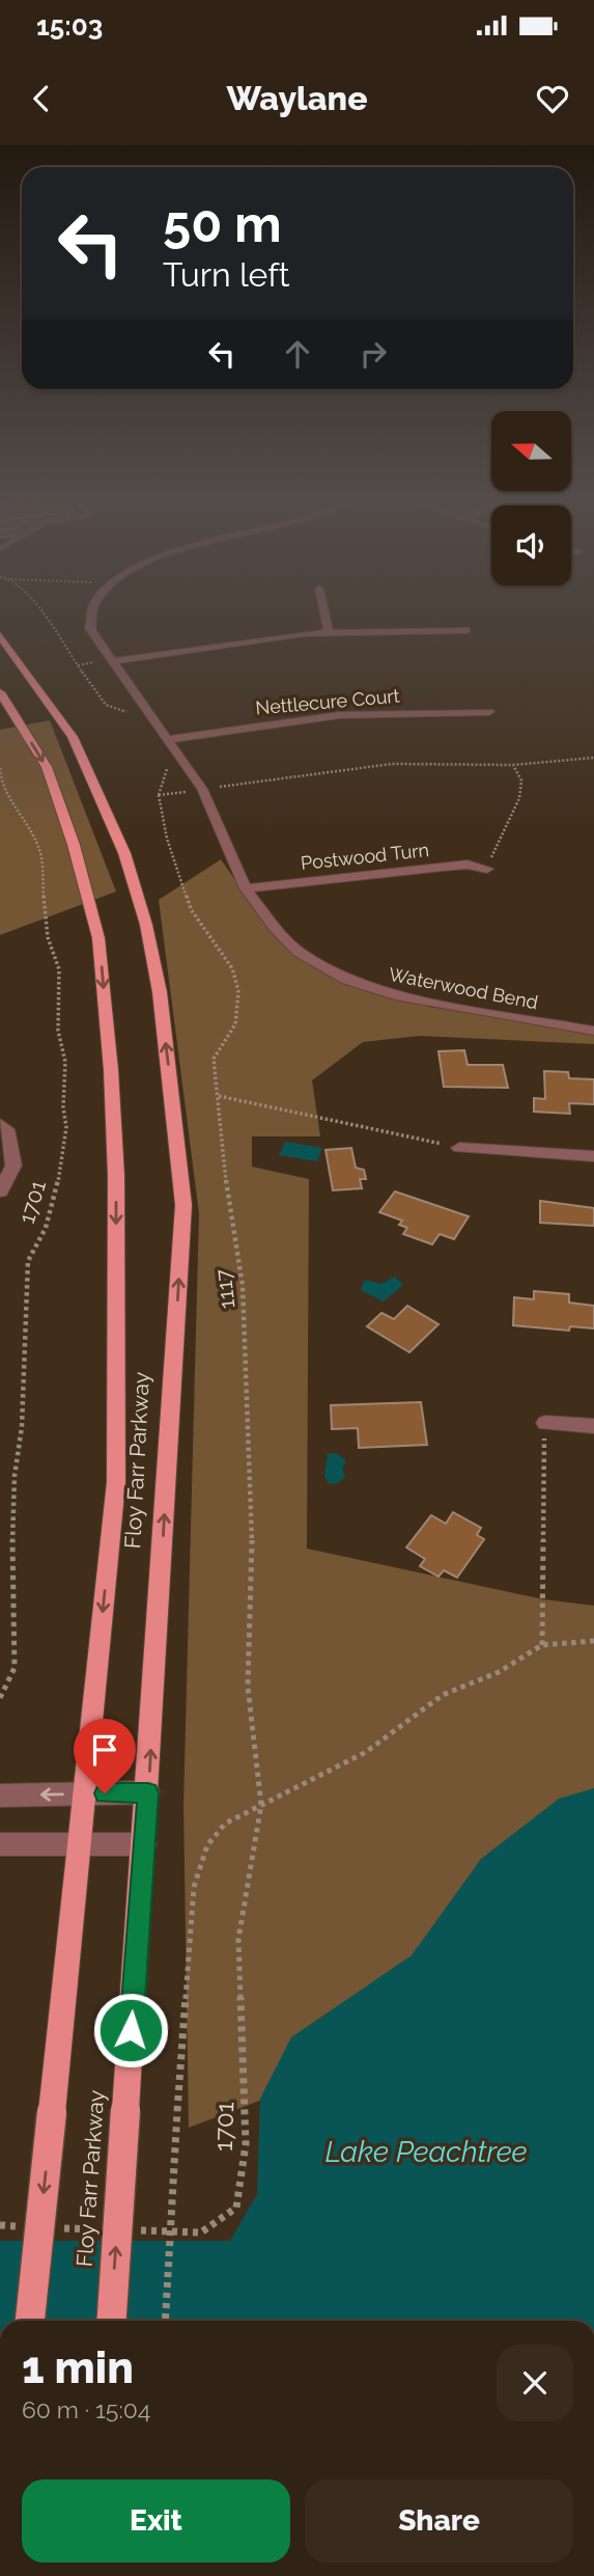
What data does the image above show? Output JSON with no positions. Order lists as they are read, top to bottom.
{
  "streets": {
    "main road": ["Floy Farr Parkway"],
    "street": ["Nettlecure Court", "Postwood Turn", "Waterwood Bend"],
    "path": ["1701", "1117"]
  },
  "crossings": [
    ["Nettlecure Court", "Waterwood Bend"],
    ["Postwood Turn", "Waterwood Bend"],
    ["1701", "1117"]
  ],
  "water": ["Lake Peachtree"],
  "north": "left",
  "page": {
    "status": "15:03",
    "header": "Waylane",
    "turn": ["50 m", "Turn left"],
    "heading": ["1 min", "60 m · 15:04"],
    "buttons": ["Exit", "Share"]
  }
}
